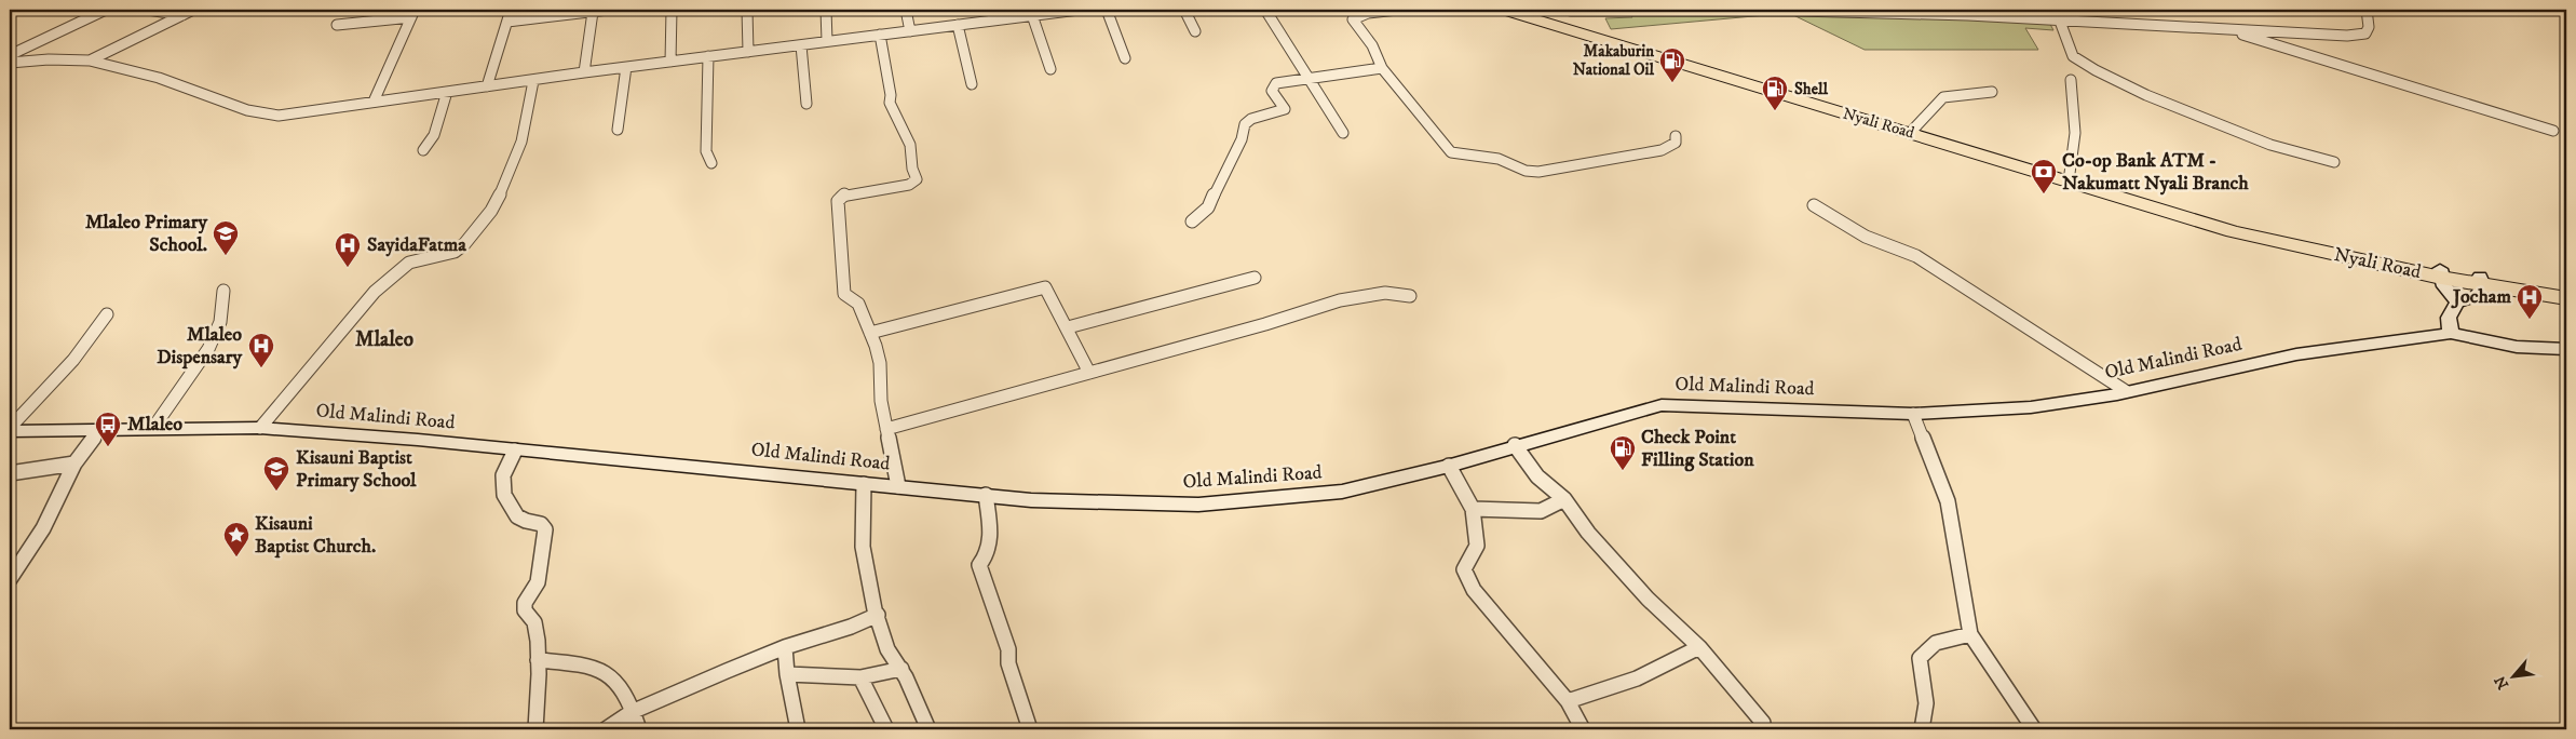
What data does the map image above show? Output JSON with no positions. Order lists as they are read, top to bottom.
{
  "streets": {
    "highway": ["Nyali Road"],
    "main road": ["Old Malindi Road"]
  },
  "districts": ["Mlaleo"],
  "places": {
    "fuel station": ["Makaburin National Oil", "Shell", "Check Point Filling Station"],
    "bank": ["Co-op Bank ATM - Nakumatt Nyali Branch"],
    "school or university": ["Mlaleo Primary School.", "Kisauni Baptist Primary School"],
    "hospital": ["SayidaFatma", "Jocham", "Mlaleo Dispensary"],
    "bus stop": ["Mlaleo"],
    "place": ["Kisauni Baptist Church."]
  },
  "north": "bottom left"
}
